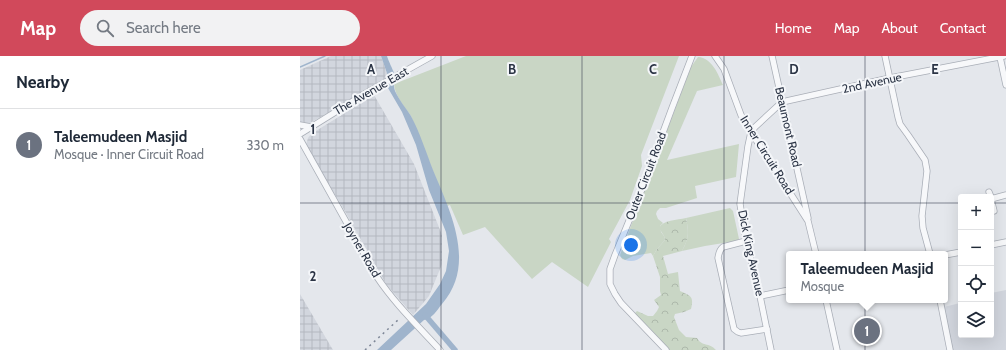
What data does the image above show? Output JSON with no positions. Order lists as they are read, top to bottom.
{
  "streets": {
    "street": [
      "2nd Avenue",
      "The Avenue East",
      "Beaumont Road",
      "Inner Circuit Road",
      "Outer Circuit Road",
      "Joyner Road",
      "Dick King Avenue"
    ]
  },
  "crossings": [
    ["2nd Avenue", "Beaumont Road"],
    ["2nd Avenue", "Inner Circuit Road"],
    ["2nd Avenue", "Dick King Avenue"],
    ["Beaumont Road", "Inner Circuit Road"],
    ["Inner Circuit Road", "Dick King Avenue"]
  ],
  "page": {
    "header": "Map",
    "search": "Search here",
    "nav": [
      "Home",
      "Map",
      "About",
      "Contact"
    ],
    "heading": "Nearby",
    "list": [
      {
        "mark": "1",
        "name": "Taleemudeen Masjid",
        "note": "Mosque · Inner Circuit Road",
        "value": "330 m"
      }
    ],
    "map_buttons": ["+", "−"],
    "popup": ["Taleemudeen Masjid", "Mosque"],
    "pins": "1"
  },
  "grid": {
    "columns": [
      "A",
      "B",
      "C",
      "D",
      "E"
    ],
    "rows": ["1", "2"]
  }
}
